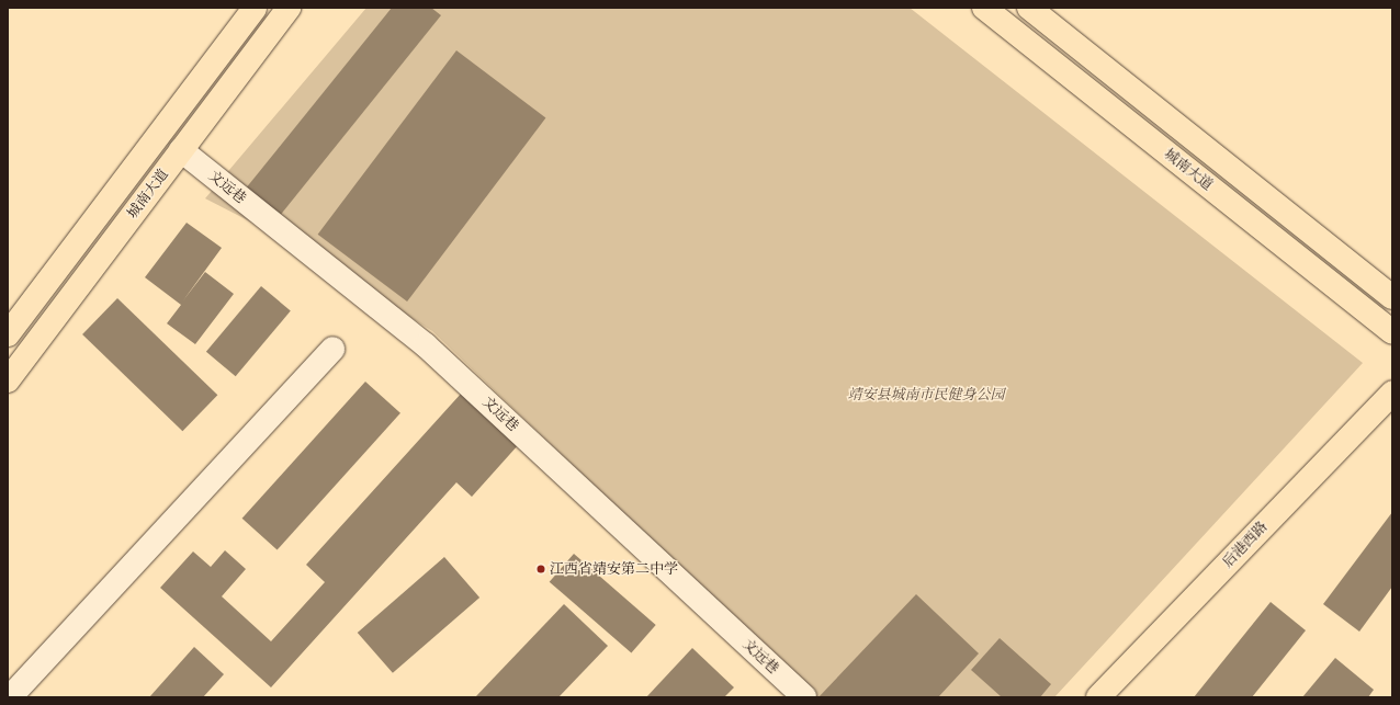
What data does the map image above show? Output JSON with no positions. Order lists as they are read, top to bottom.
{
  "streets": {
    "main road": ["城南大道", "后港西路"],
    "street": ["文远巷"]
  },
  "crossings": [
    ["城南大道", "文远巷"]
  ],
  "parks": ["靖安县城南市民健身公园"],
  "places": ["江西省靖安第二中学"]
}
